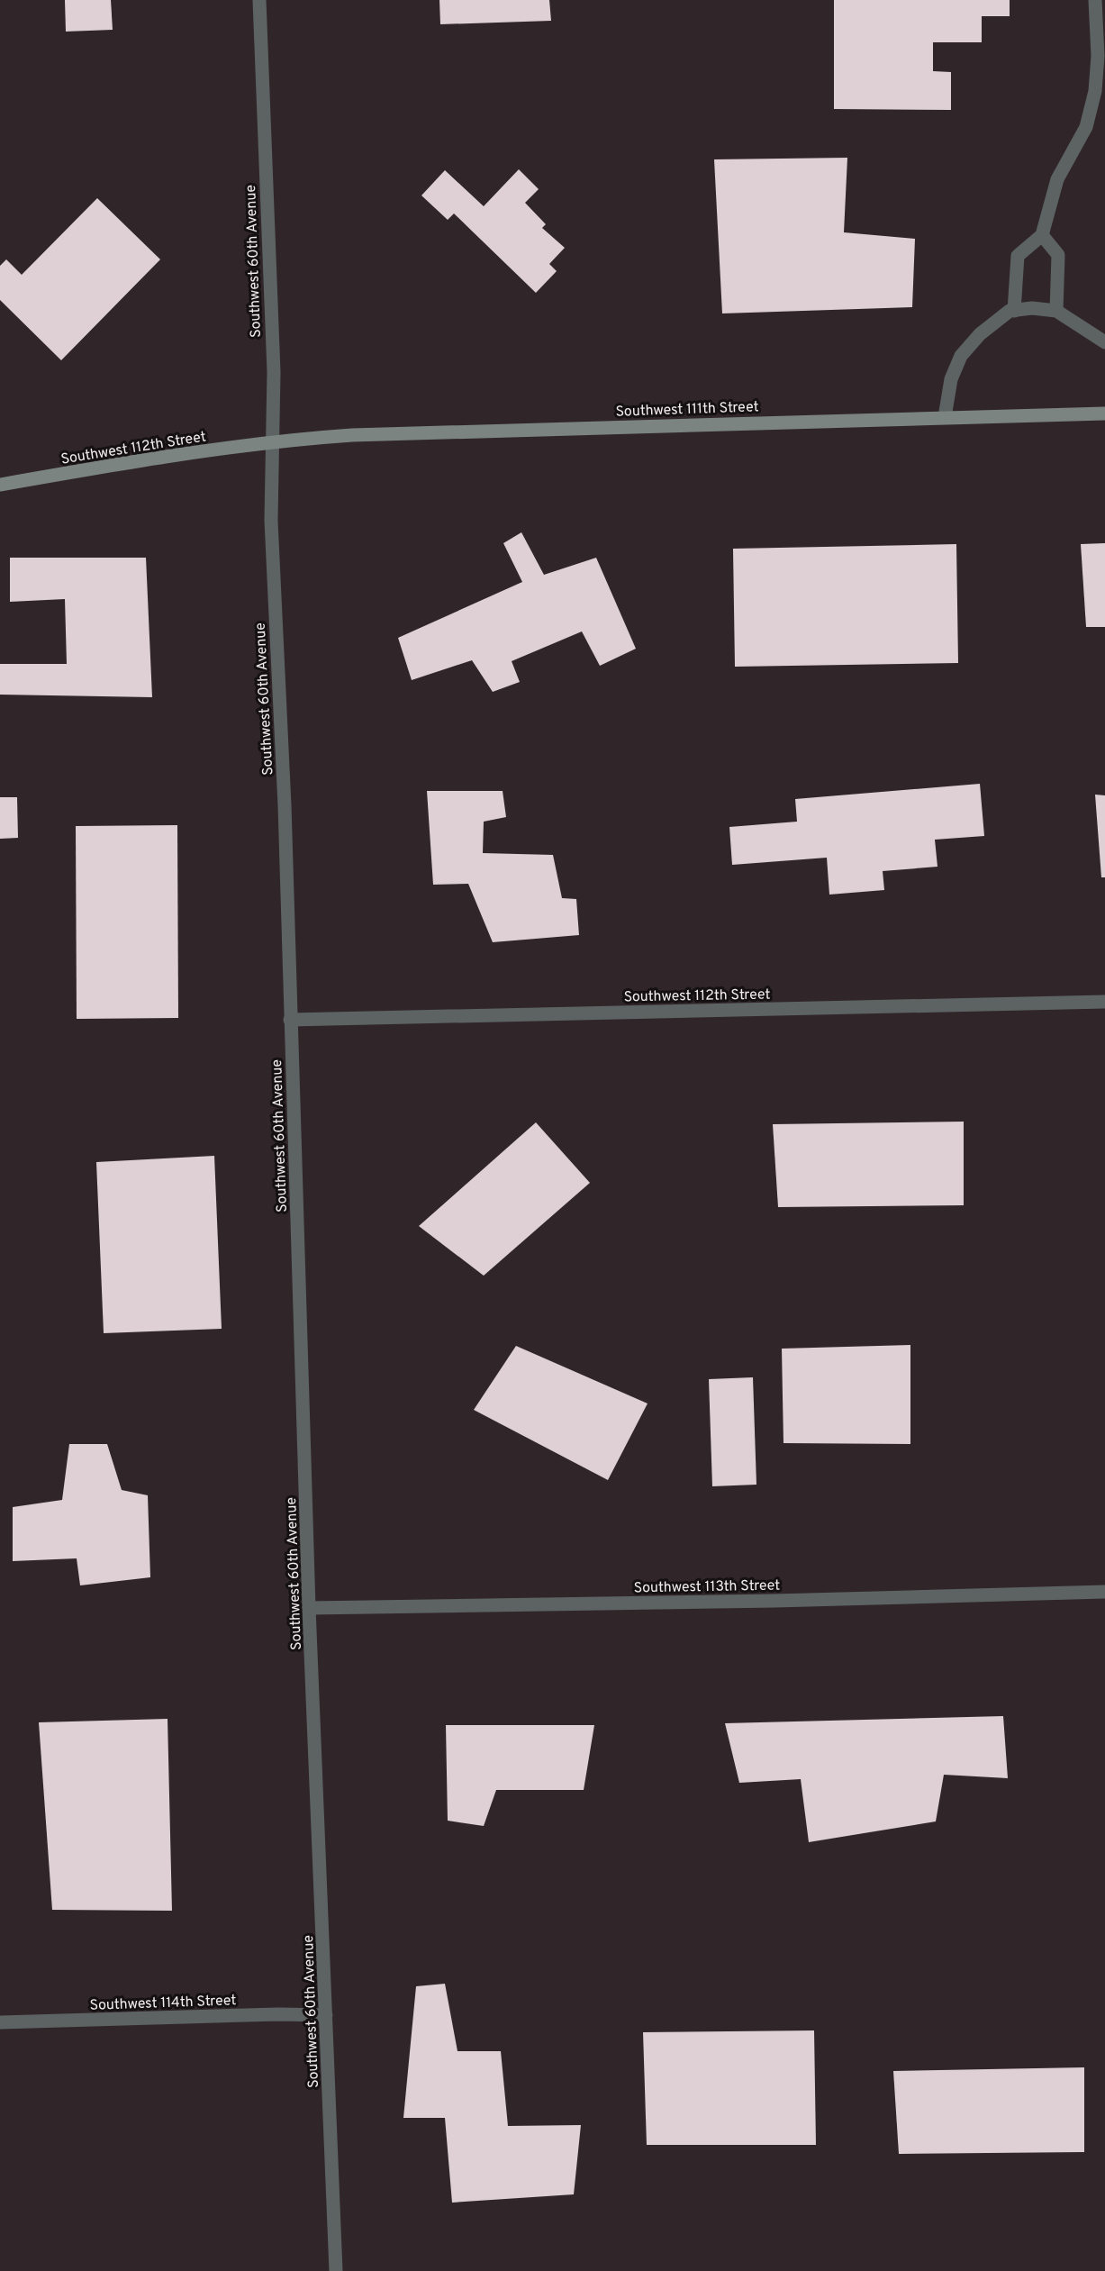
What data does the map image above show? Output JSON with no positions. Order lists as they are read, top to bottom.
{
  "streets": {
    "main road": ["Southwest 111th Street", "Southwest 112th Street"],
    "street": ["Southwest 60th Avenue", "Southwest 113th Street", "Southwest 114th Street"]
  },
  "crossings": [
    ["Southwest 60th Avenue", "Southwest 111th Street"],
    ["Southwest 60th Avenue", "Southwest 112th Street"],
    ["Southwest 60th Avenue", "Southwest 113th Street"],
    ["Southwest 60th Avenue", "Southwest 114th Street"],
    ["Southwest 111th Street", "Southwest 112th Street"]
  ]
}
